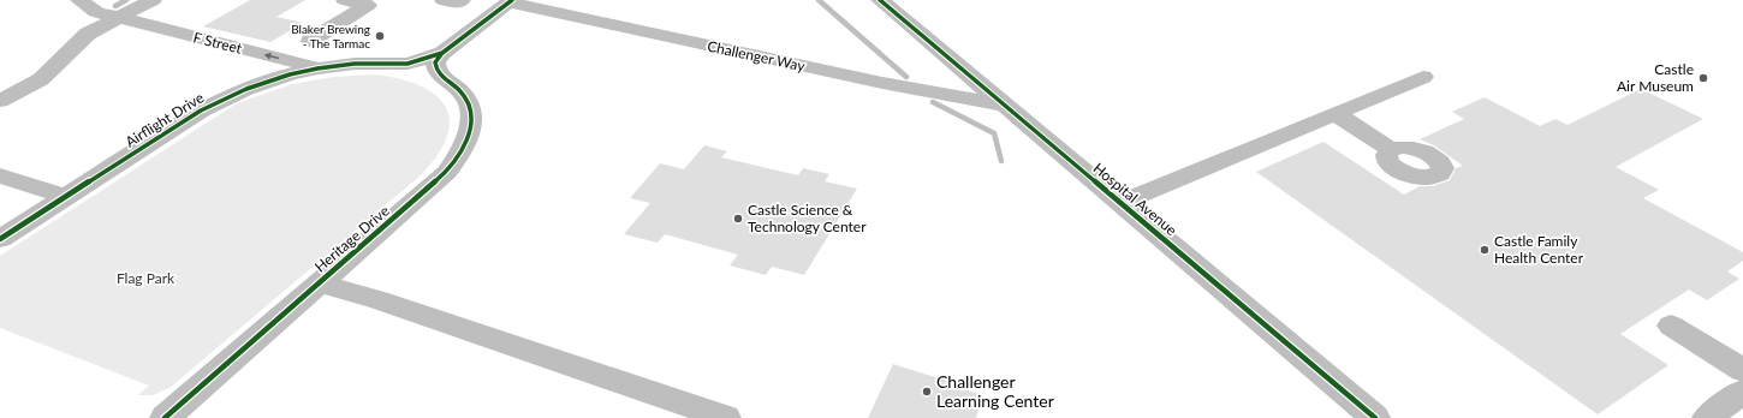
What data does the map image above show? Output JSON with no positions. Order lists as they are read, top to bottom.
{
  "streets": {
    "street": [
      "F Street",
      "Challenger Way",
      "Airflight Drive",
      "Hospital Avenue",
      "Heritage Drive"
    ]
  },
  "crossings": [
    ["F Street", "Airflight Drive"],
    ["Challenger Way", "Hospital Avenue"],
    ["Airflight Drive", "Heritage Drive"]
  ],
  "one_way": ["F Street"],
  "parks": ["Flag Park"],
  "places": [
    "Blaker Brewing - The Tarmac",
    "Castle Air Museum",
    "Castle Science & Technology Center",
    "Castle Family Health Center",
    "Challenger Learning Center"
  ]
}
